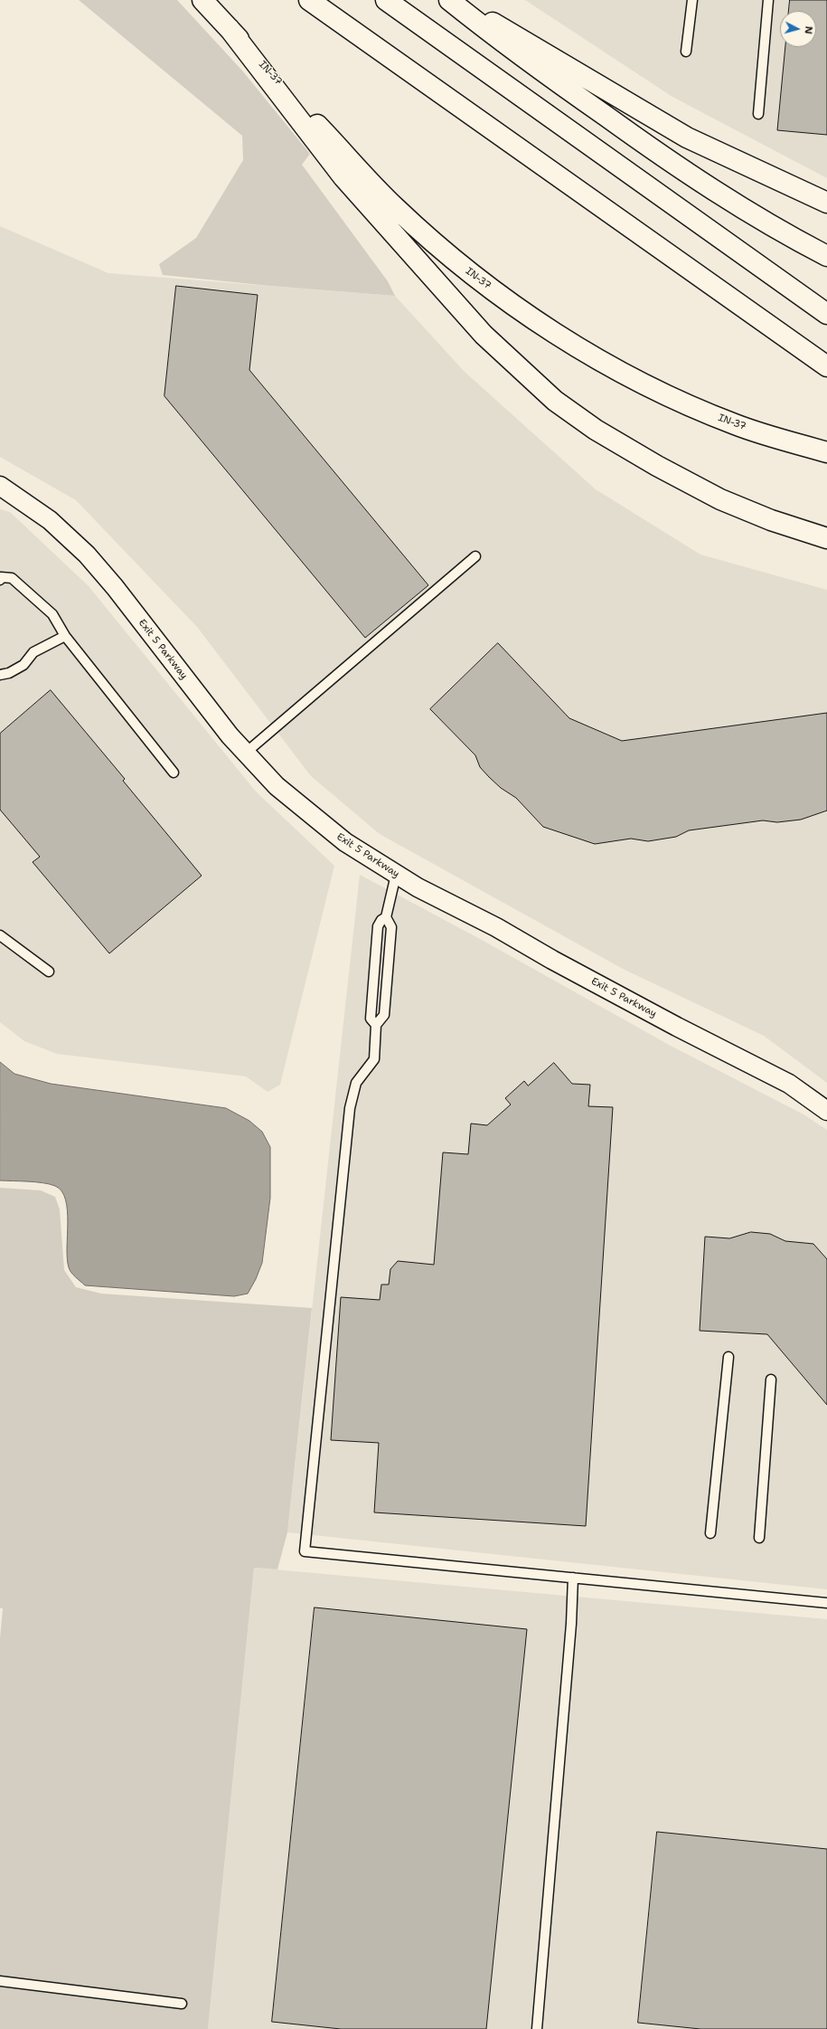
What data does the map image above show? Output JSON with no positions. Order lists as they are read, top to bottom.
{
  "streets": {
    "highway": ["IN-37"],
    "street": ["Exit 5 Parkway"]
  },
  "north": "right"
}
